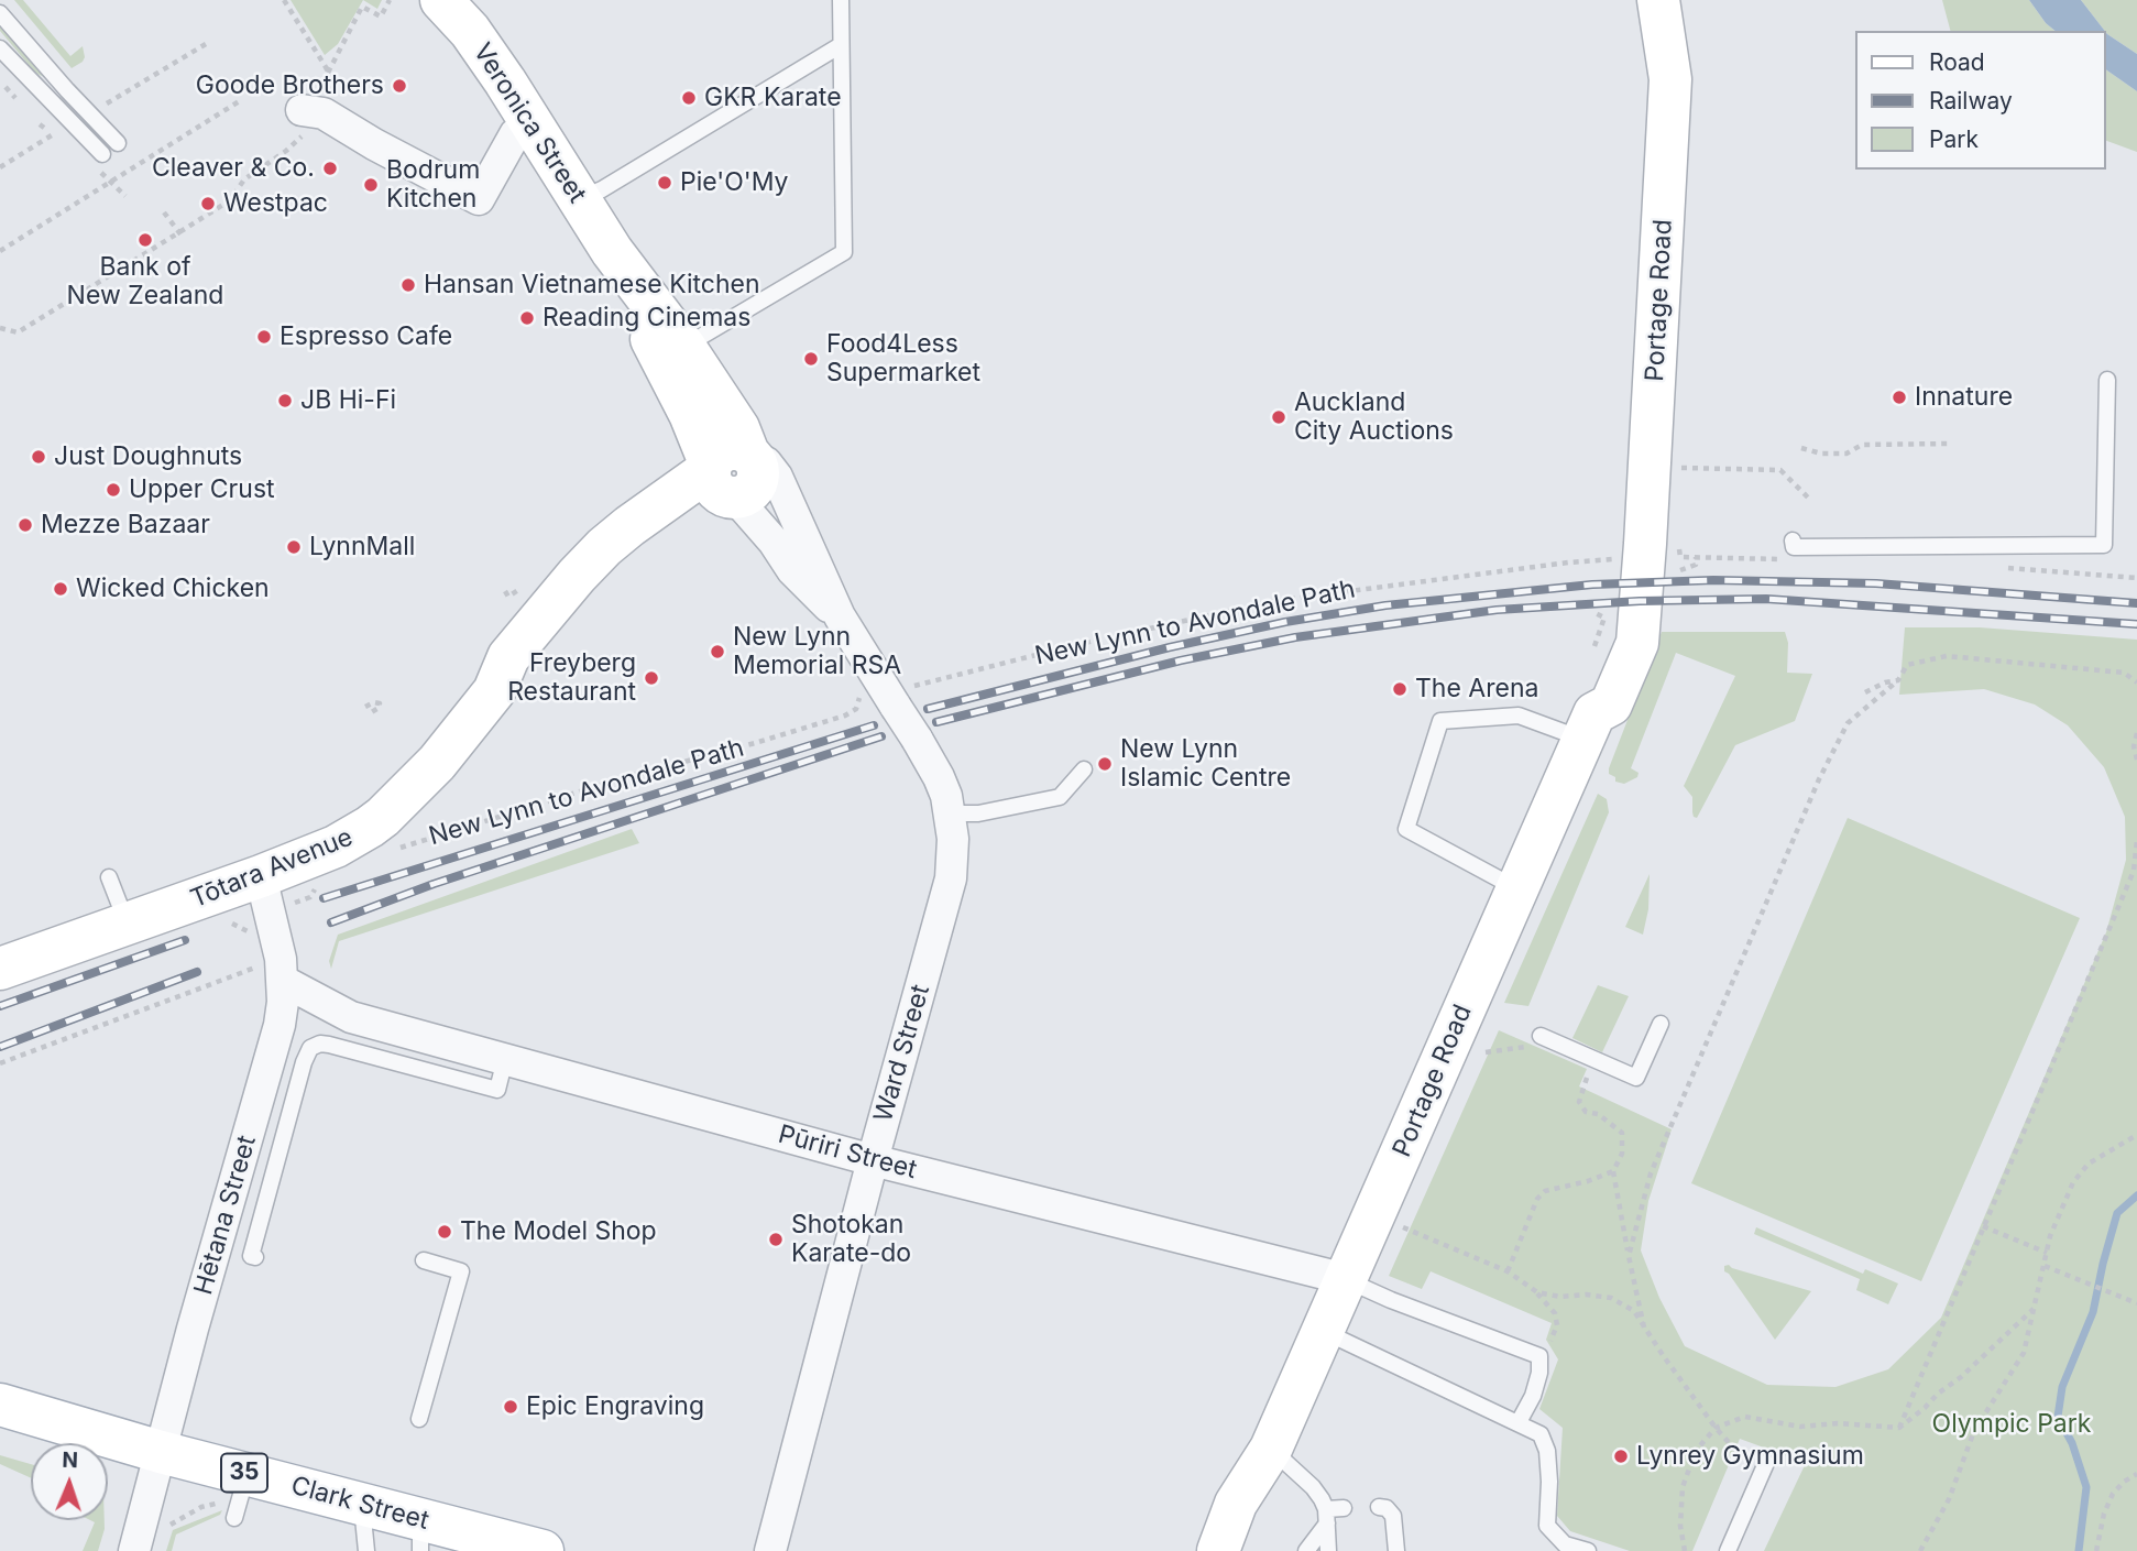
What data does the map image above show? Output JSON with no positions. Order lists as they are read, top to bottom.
{
  "streets": {
    "main road": [
      "Veronica Street",
      "Portage Road",
      "Tōtara Avenue",
      "35",
      "Clark Street"
    ],
    "street": ["Ward Street", "Pūriri Street", "Hētana Street"],
    "path": ["New Lynn to Avondale Path"]
  },
  "crossings": [
    ["Veronica Street", "New Lynn to Avondale Path"],
    ["Veronica Street", "Tōtara Avenue"],
    ["Veronica Street", "Ward Street"],
    ["Portage Road", "Pūriri Street"],
    ["Tōtara Avenue", "Hētana Street"],
    ["Ward Street", "Pūriri Street"],
    ["Pūriri Street", "Hētana Street"],
    ["Hētana Street", "Clark Street"]
  ],
  "parks": ["Olympic Park"],
  "places": [
    "Goode Brothers",
    "GKR Karate",
    "Cleaver & Co.",
    "Pie'O'My",
    "Bodrum Kitchen",
    "Westpac",
    "Bank of New Zealand",
    "Hansan Vietnamese Kitchen",
    "Reading Cinemas",
    "Espresso Cafe",
    "Food4Less Supermarket",
    "Innature",
    "JB Hi-Fi",
    "Auckland City Auctions",
    "Just Doughnuts",
    "Upper Crust",
    "Mezze Bazaar",
    "LynnMall",
    "Wicked Chicken",
    "New Lynn Memorial RSA",
    "Freyberg Restaurant",
    "The Arena",
    "New Lynn Islamic Centre",
    "The Model Shop",
    "Shotokan Karate-do",
    "Epic Engraving",
    "Lynrey Gymnasium"
  ],
  "legend": ["Road", "Railway", "Park"],
  "north": "top"
}
